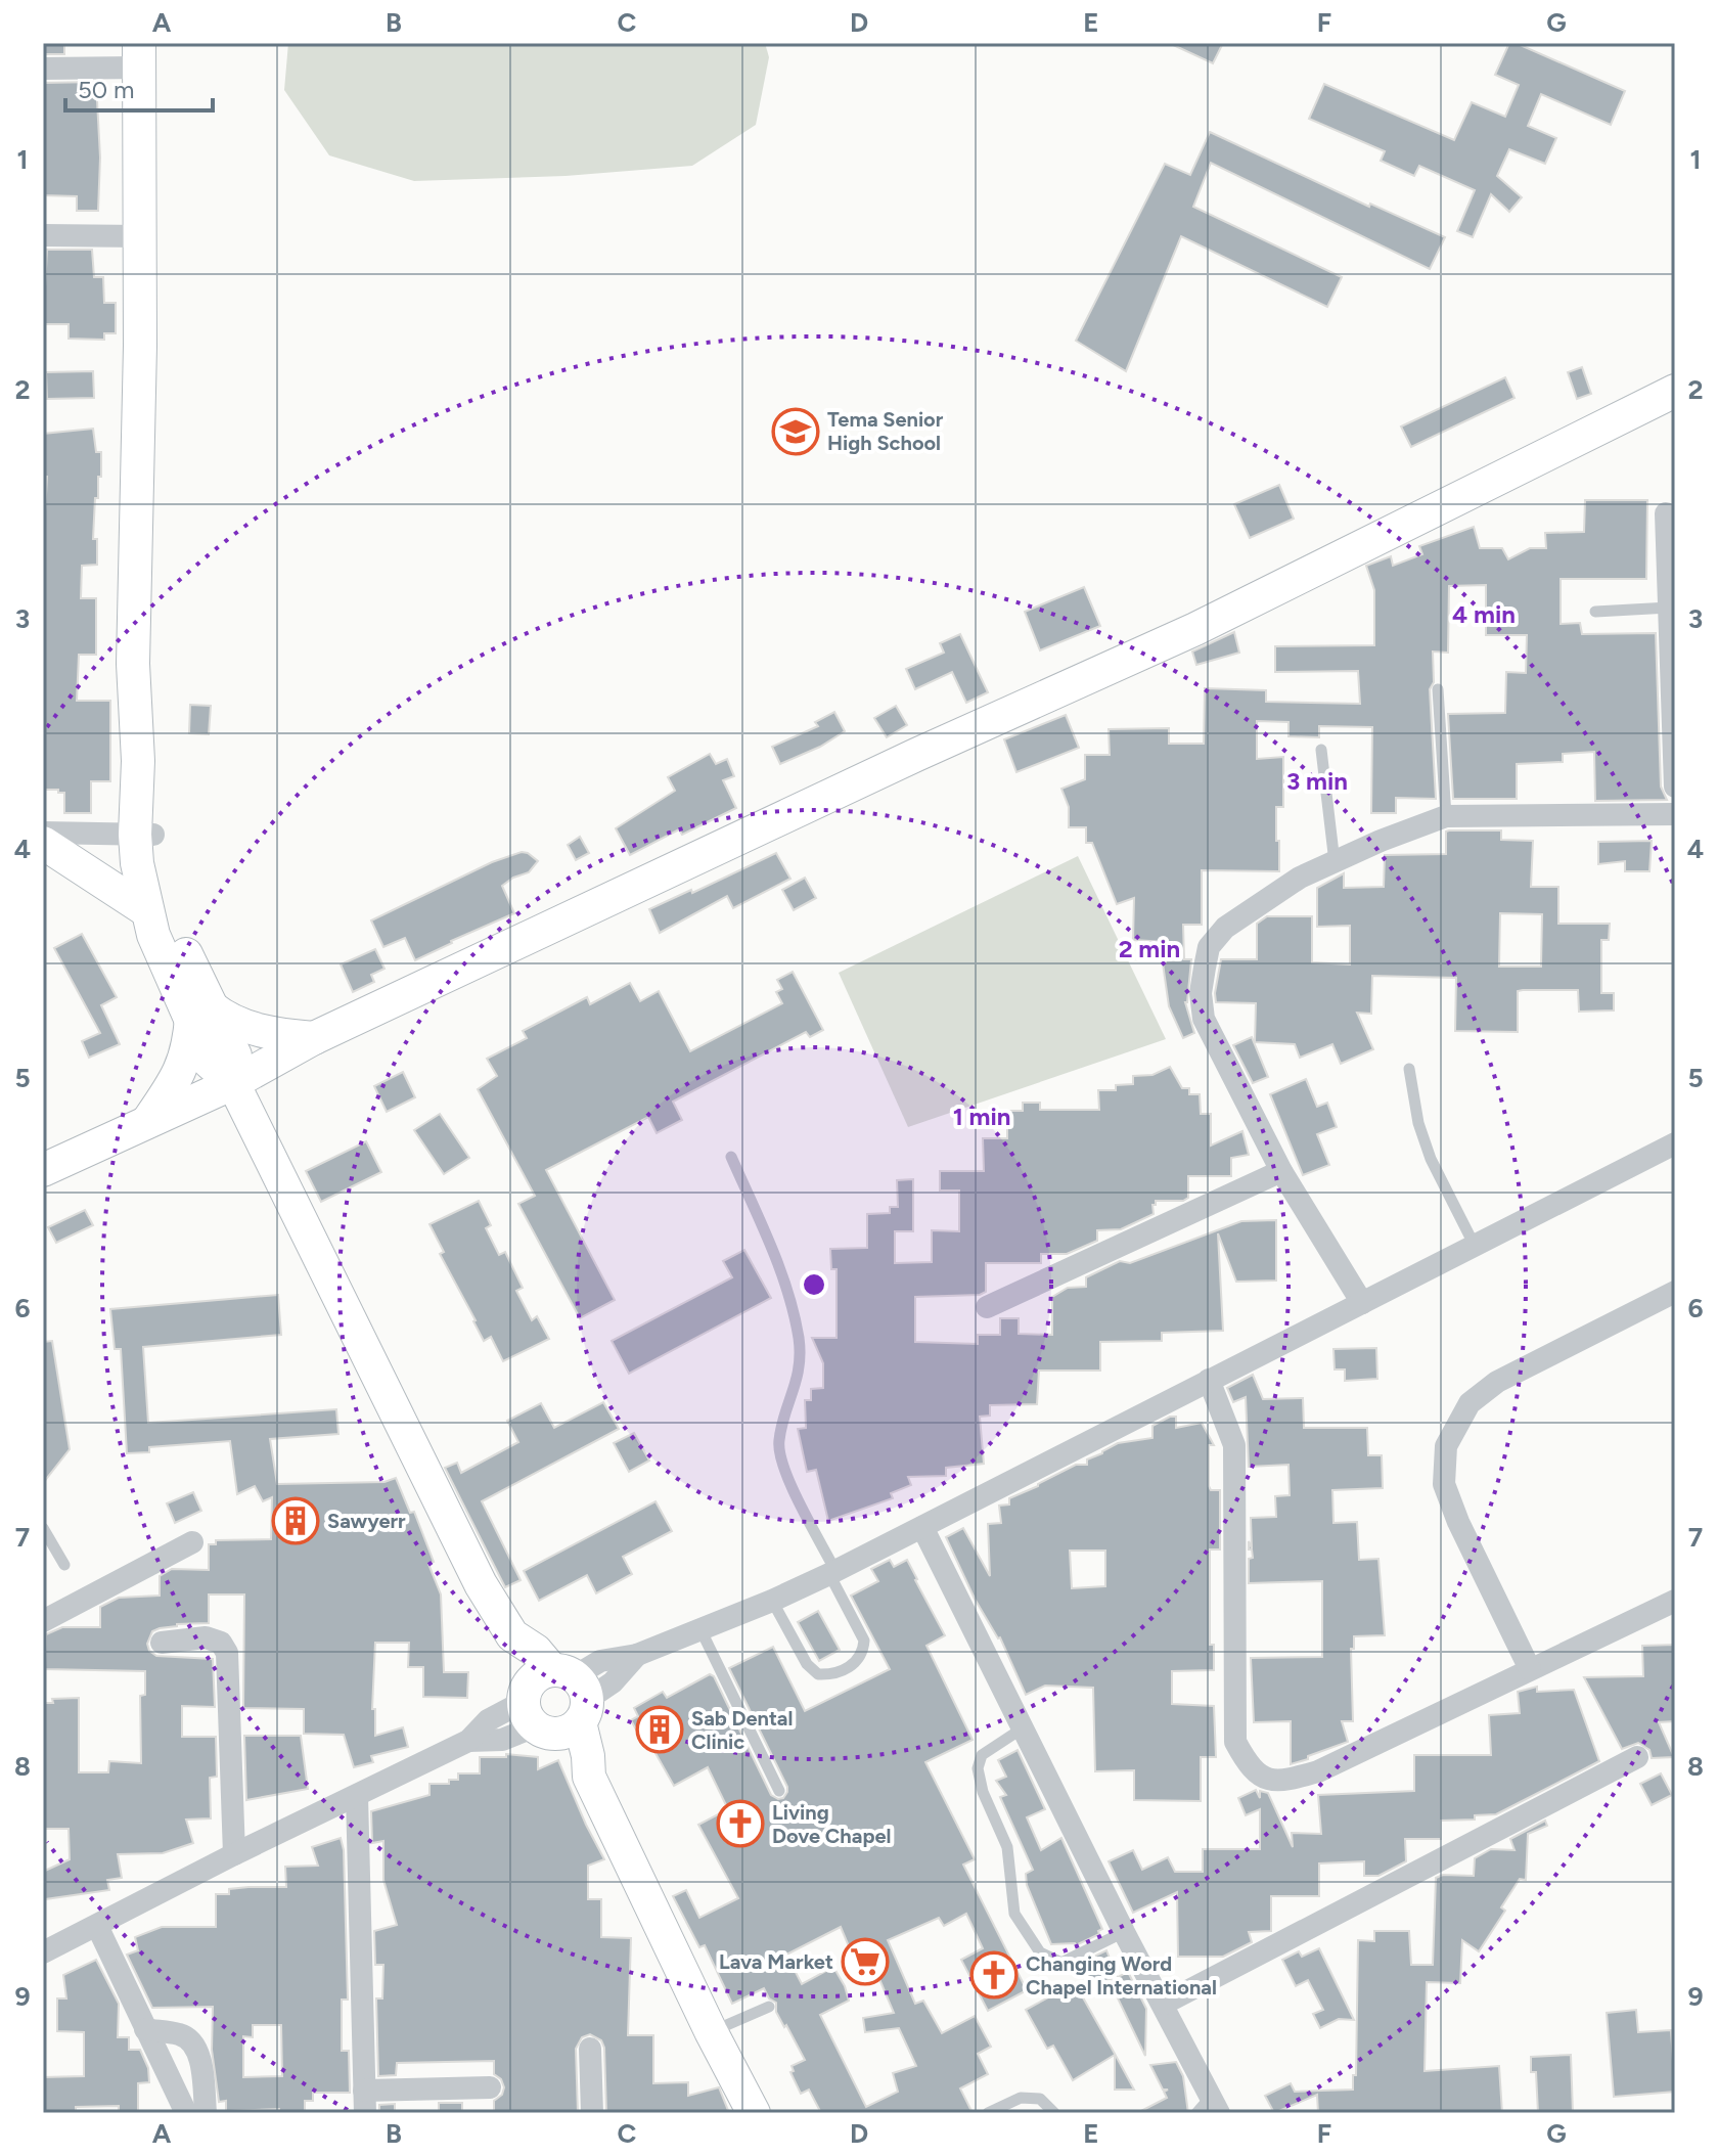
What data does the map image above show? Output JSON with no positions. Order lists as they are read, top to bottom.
{
  "places": {
    "school or university": ["Tema Senior High School"],
    "building": ["Sawyerr", "Sab Dental Clinic"],
    "church": ["Living Dove Chapel", "Changing Word Chapel International"],
    "supermarket": ["Lava Market"]
  },
  "scale_bar": "50 m",
  "grid": {
    "columns": [
      "A",
      "B",
      "C",
      "D",
      "E",
      "F",
      "G"
    ],
    "rows": [
      "1",
      "2",
      "3",
      "4",
      "5",
      "6",
      "7",
      "8",
      "9"
    ]
  },
  "rings": [
    "4 min",
    "3 min",
    "2 min",
    "1 min"
  ]
}
